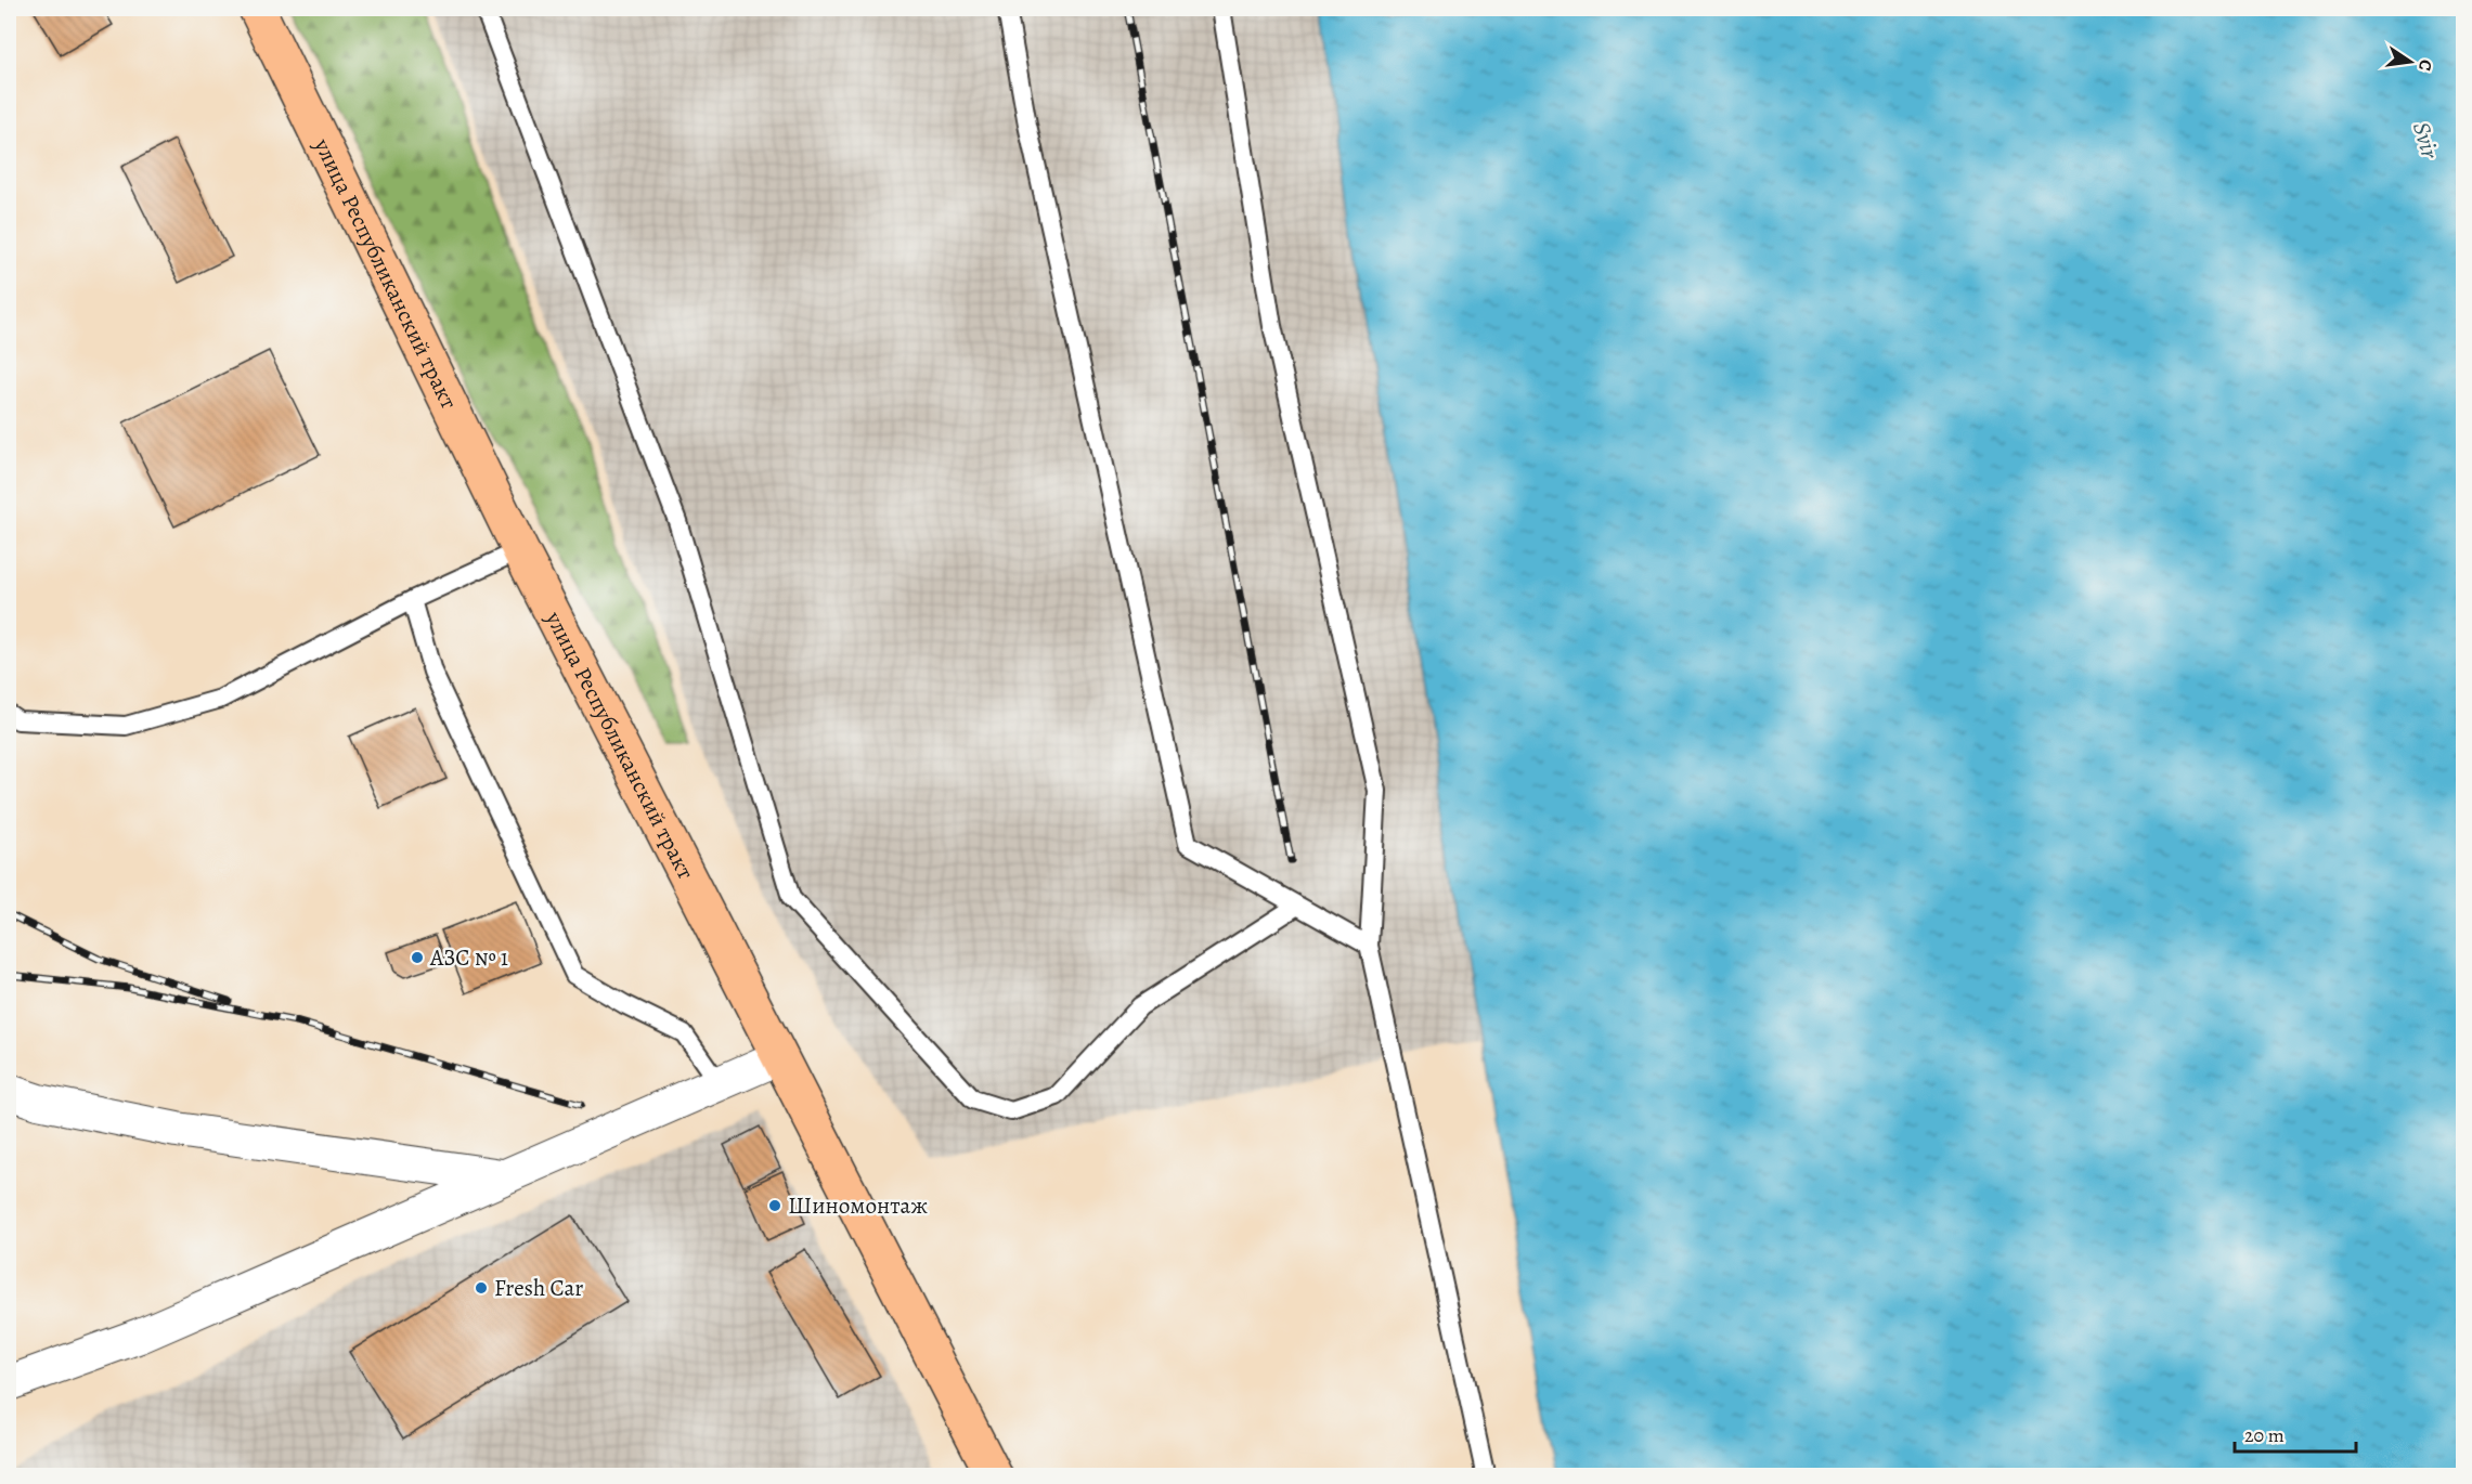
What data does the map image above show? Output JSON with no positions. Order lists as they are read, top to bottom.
{
  "streets": {
    "main road": ["улица Республиканский тракт"]
  },
  "water": ["Svir"],
  "places": ["АЗС № 1", "Шиномонтаж", "Fresh Car"],
  "scale_bar": "20 m",
  "north": "right"
}
